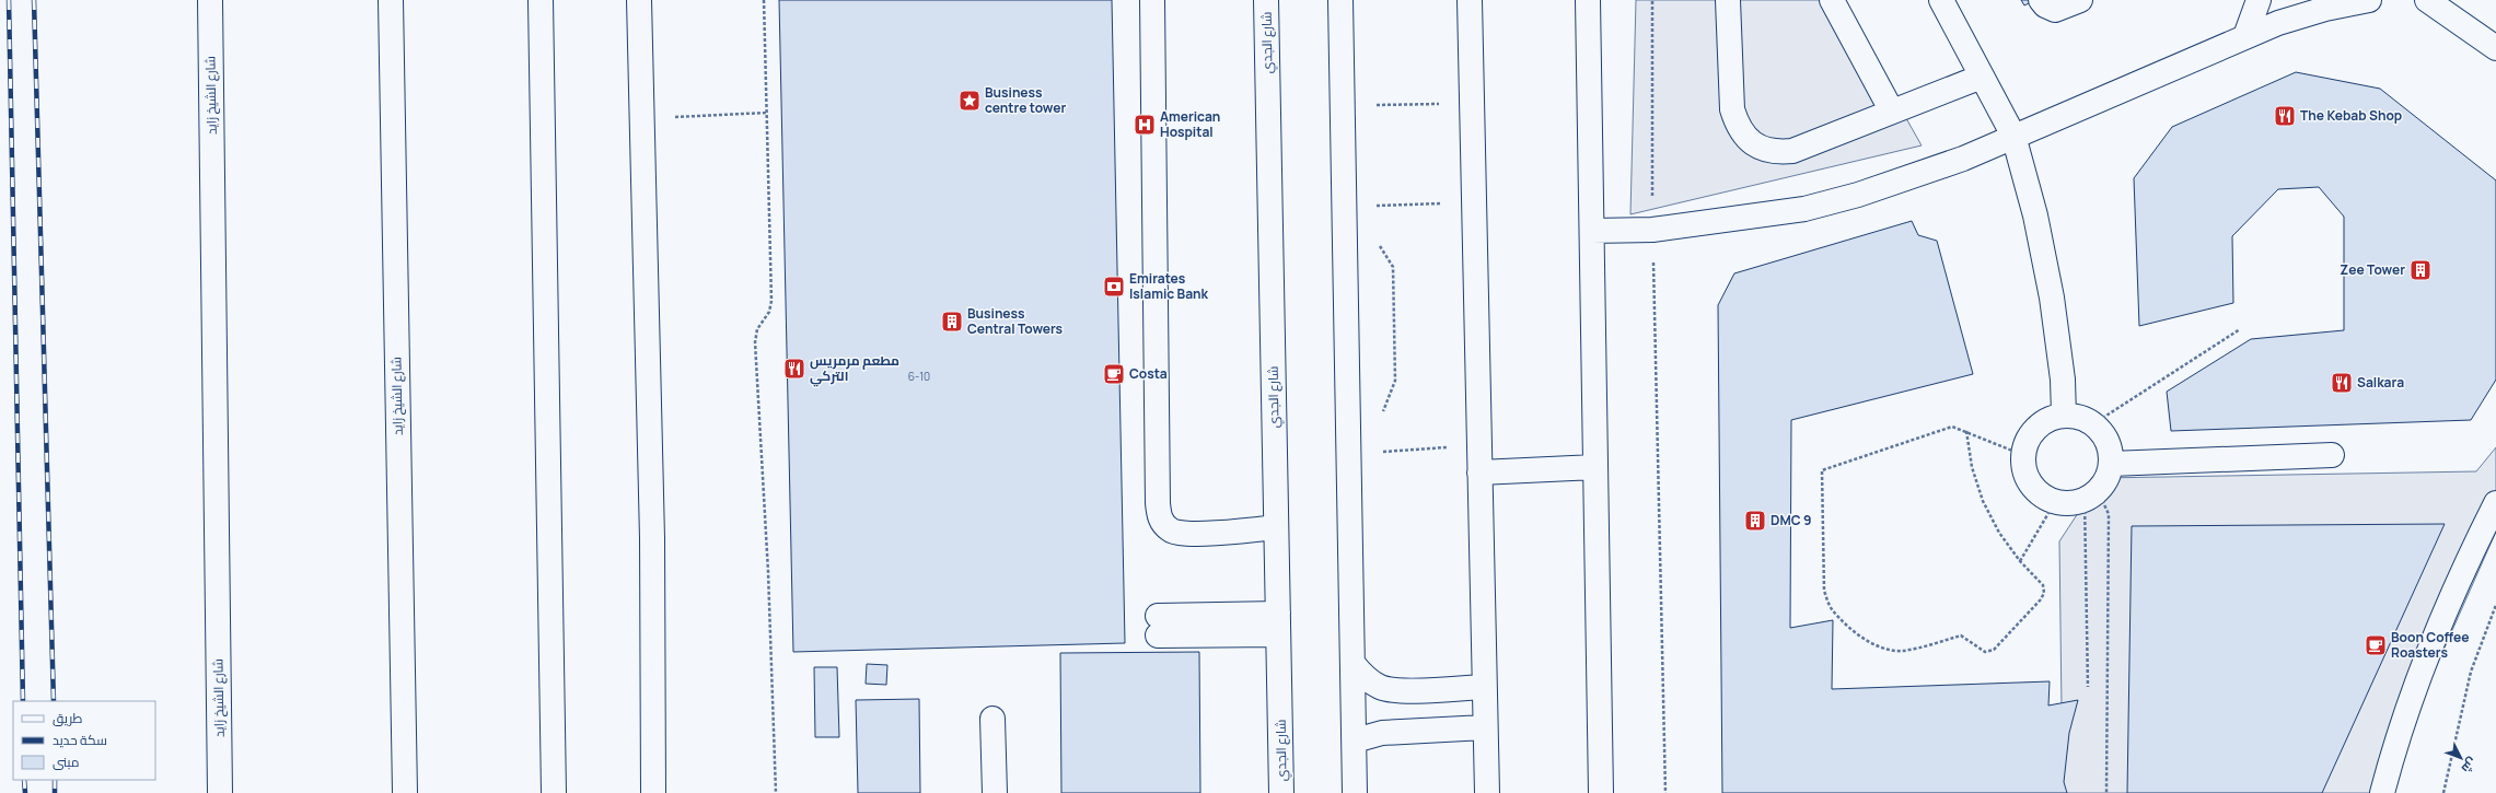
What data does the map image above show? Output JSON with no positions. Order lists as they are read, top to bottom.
{
  "streets": {
    "main road": ["شارع الجدي", "شارع الشيخ زايد"]
  },
  "places": {
    "place": ["Business centre tower"],
    "restaurant": ["The Kebab Shop", "مطعم مرمريس التركي", "Salkara"],
    "hospital": ["American Hospital"],
    "building": ["Zee Tower", "Business Central Towers", "DMC 9"],
    "bank": ["Emirates Islamic Bank"],
    "cafe": ["Costa", "Boon Coffee Roasters"]
  },
  "house_numbers": ["6-10"],
  "legend": ["طريق", "سكة حديد", "مبنى"],
  "north": "bottom right"
}
